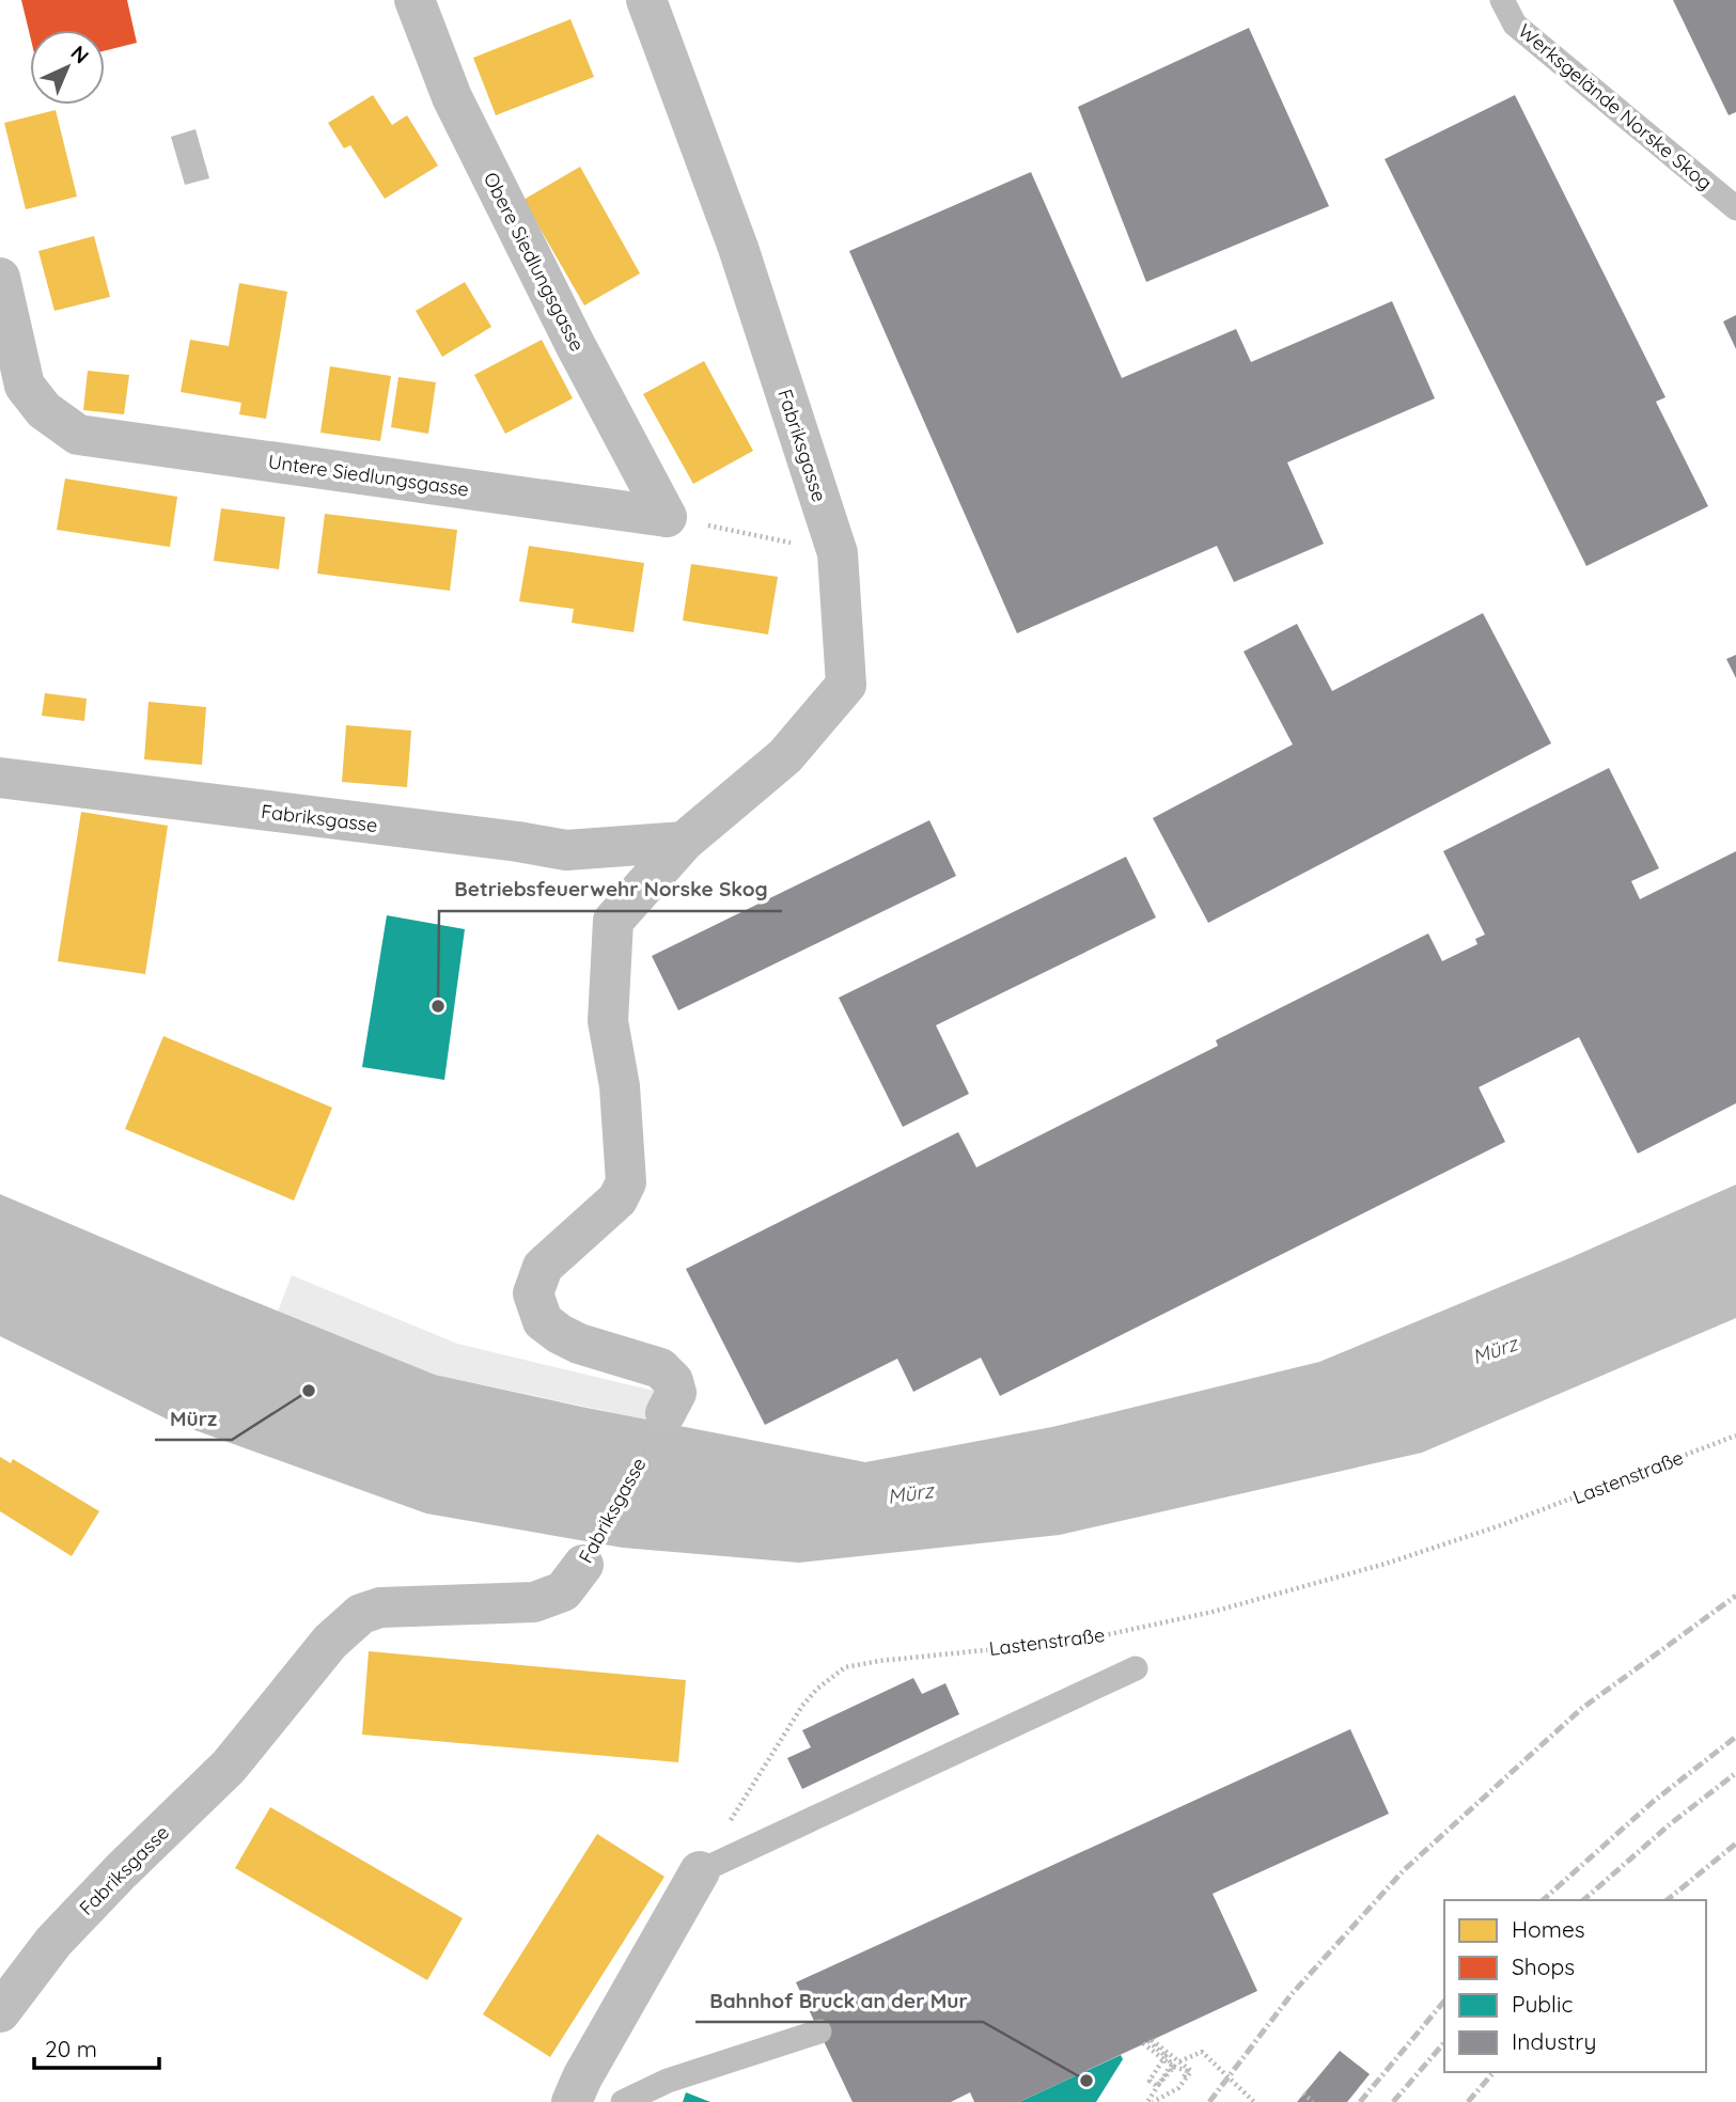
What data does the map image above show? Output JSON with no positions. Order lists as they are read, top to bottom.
{
  "streets": {
    "street": ["Obere Siedlungsgasse", "Fabriksgasse", "Untere Siedlungsgasse"],
    "lane": ["Werksgelände Norske Skog"],
    "path": ["Lastenstraße"]
  },
  "crossings": [
    ["Obere Siedlungsgasse", "Untere Siedlungsgasse"]
  ],
  "water": ["Mürz"],
  "places": ["Betriebsfeuerwehr Norske Skog", "Mürz", "Bahnhof Bruck an der Mur"],
  "legend": [
    "Homes",
    "Shops",
    "Public",
    "Industry"
  ],
  "scale_bar": "20 m",
  "north": "top right"
}
